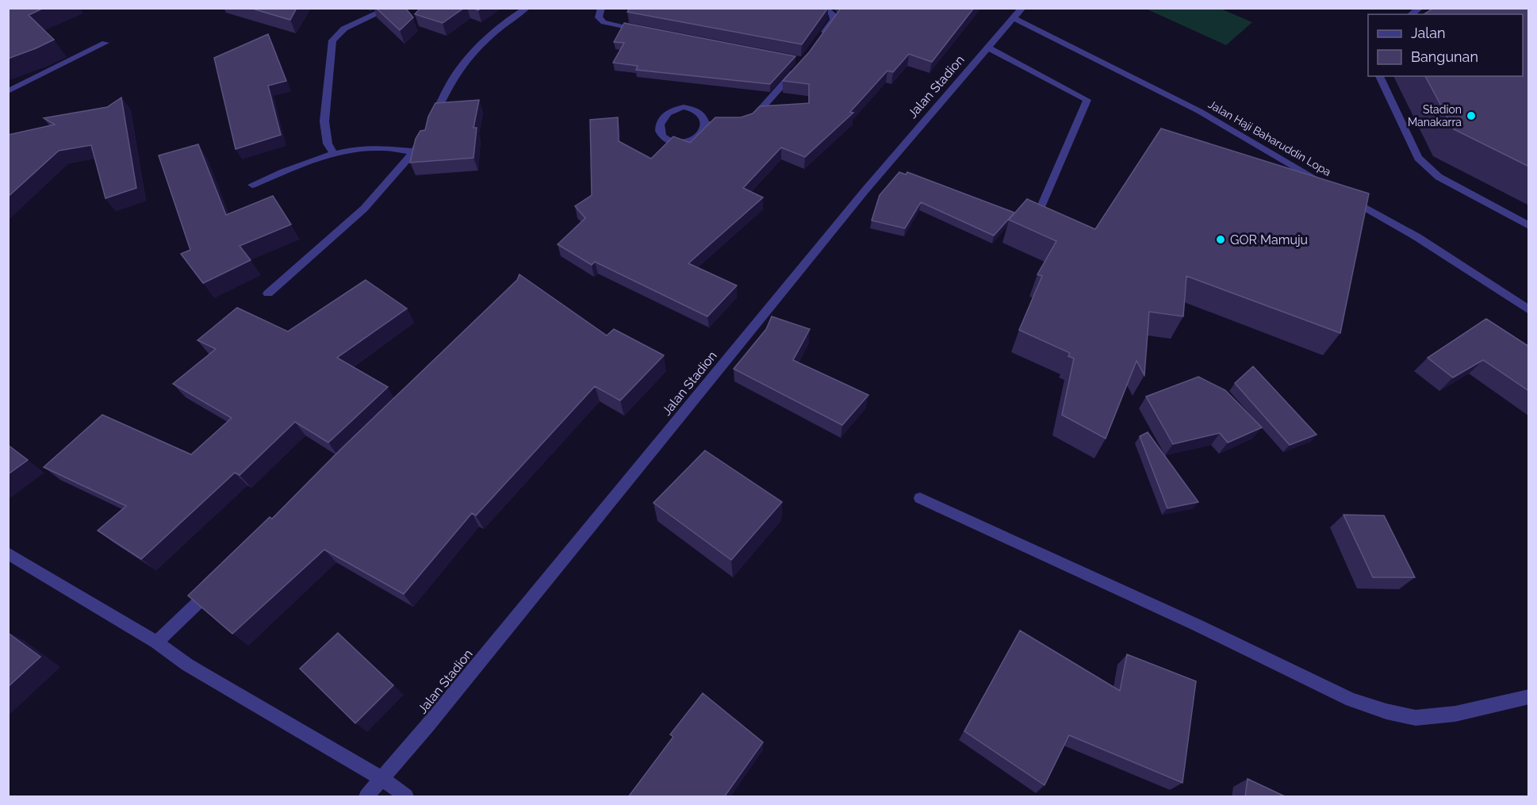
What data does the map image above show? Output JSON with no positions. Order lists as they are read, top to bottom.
{
  "streets": {
    "street": ["Jalan Stadion", "Jalan Haji Baharuddin Lopa"]
  },
  "crossings": [
    ["Jalan Stadion", "Jalan Haji Baharuddin Lopa"]
  ],
  "places": ["Stadion Manakarra", "GOR Mamuju"],
  "legend": ["Jalan", "Bangunan"]
}
